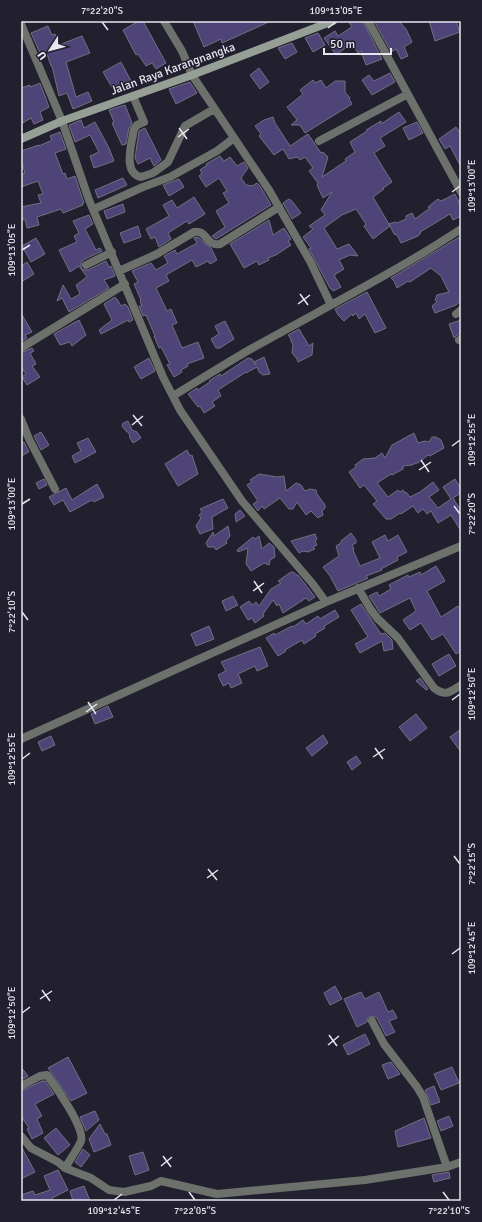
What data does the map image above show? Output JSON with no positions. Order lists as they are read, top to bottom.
{
  "streets": {
    "street": ["Jalan Raya Karangnangka"]
  },
  "scale_bar": "50 m",
  "north": "bottom left",
  "coordinates": [
    "7°22'20\"S",
    "109°13'05\"E",
    "109°13'00\"E",
    "109°12'55\"E",
    "7°22'10\"S",
    "109°12'50\"E",
    "7°22'15\"S",
    "109°12'45\"E",
    "7°22'05\"S"
  ]
}
